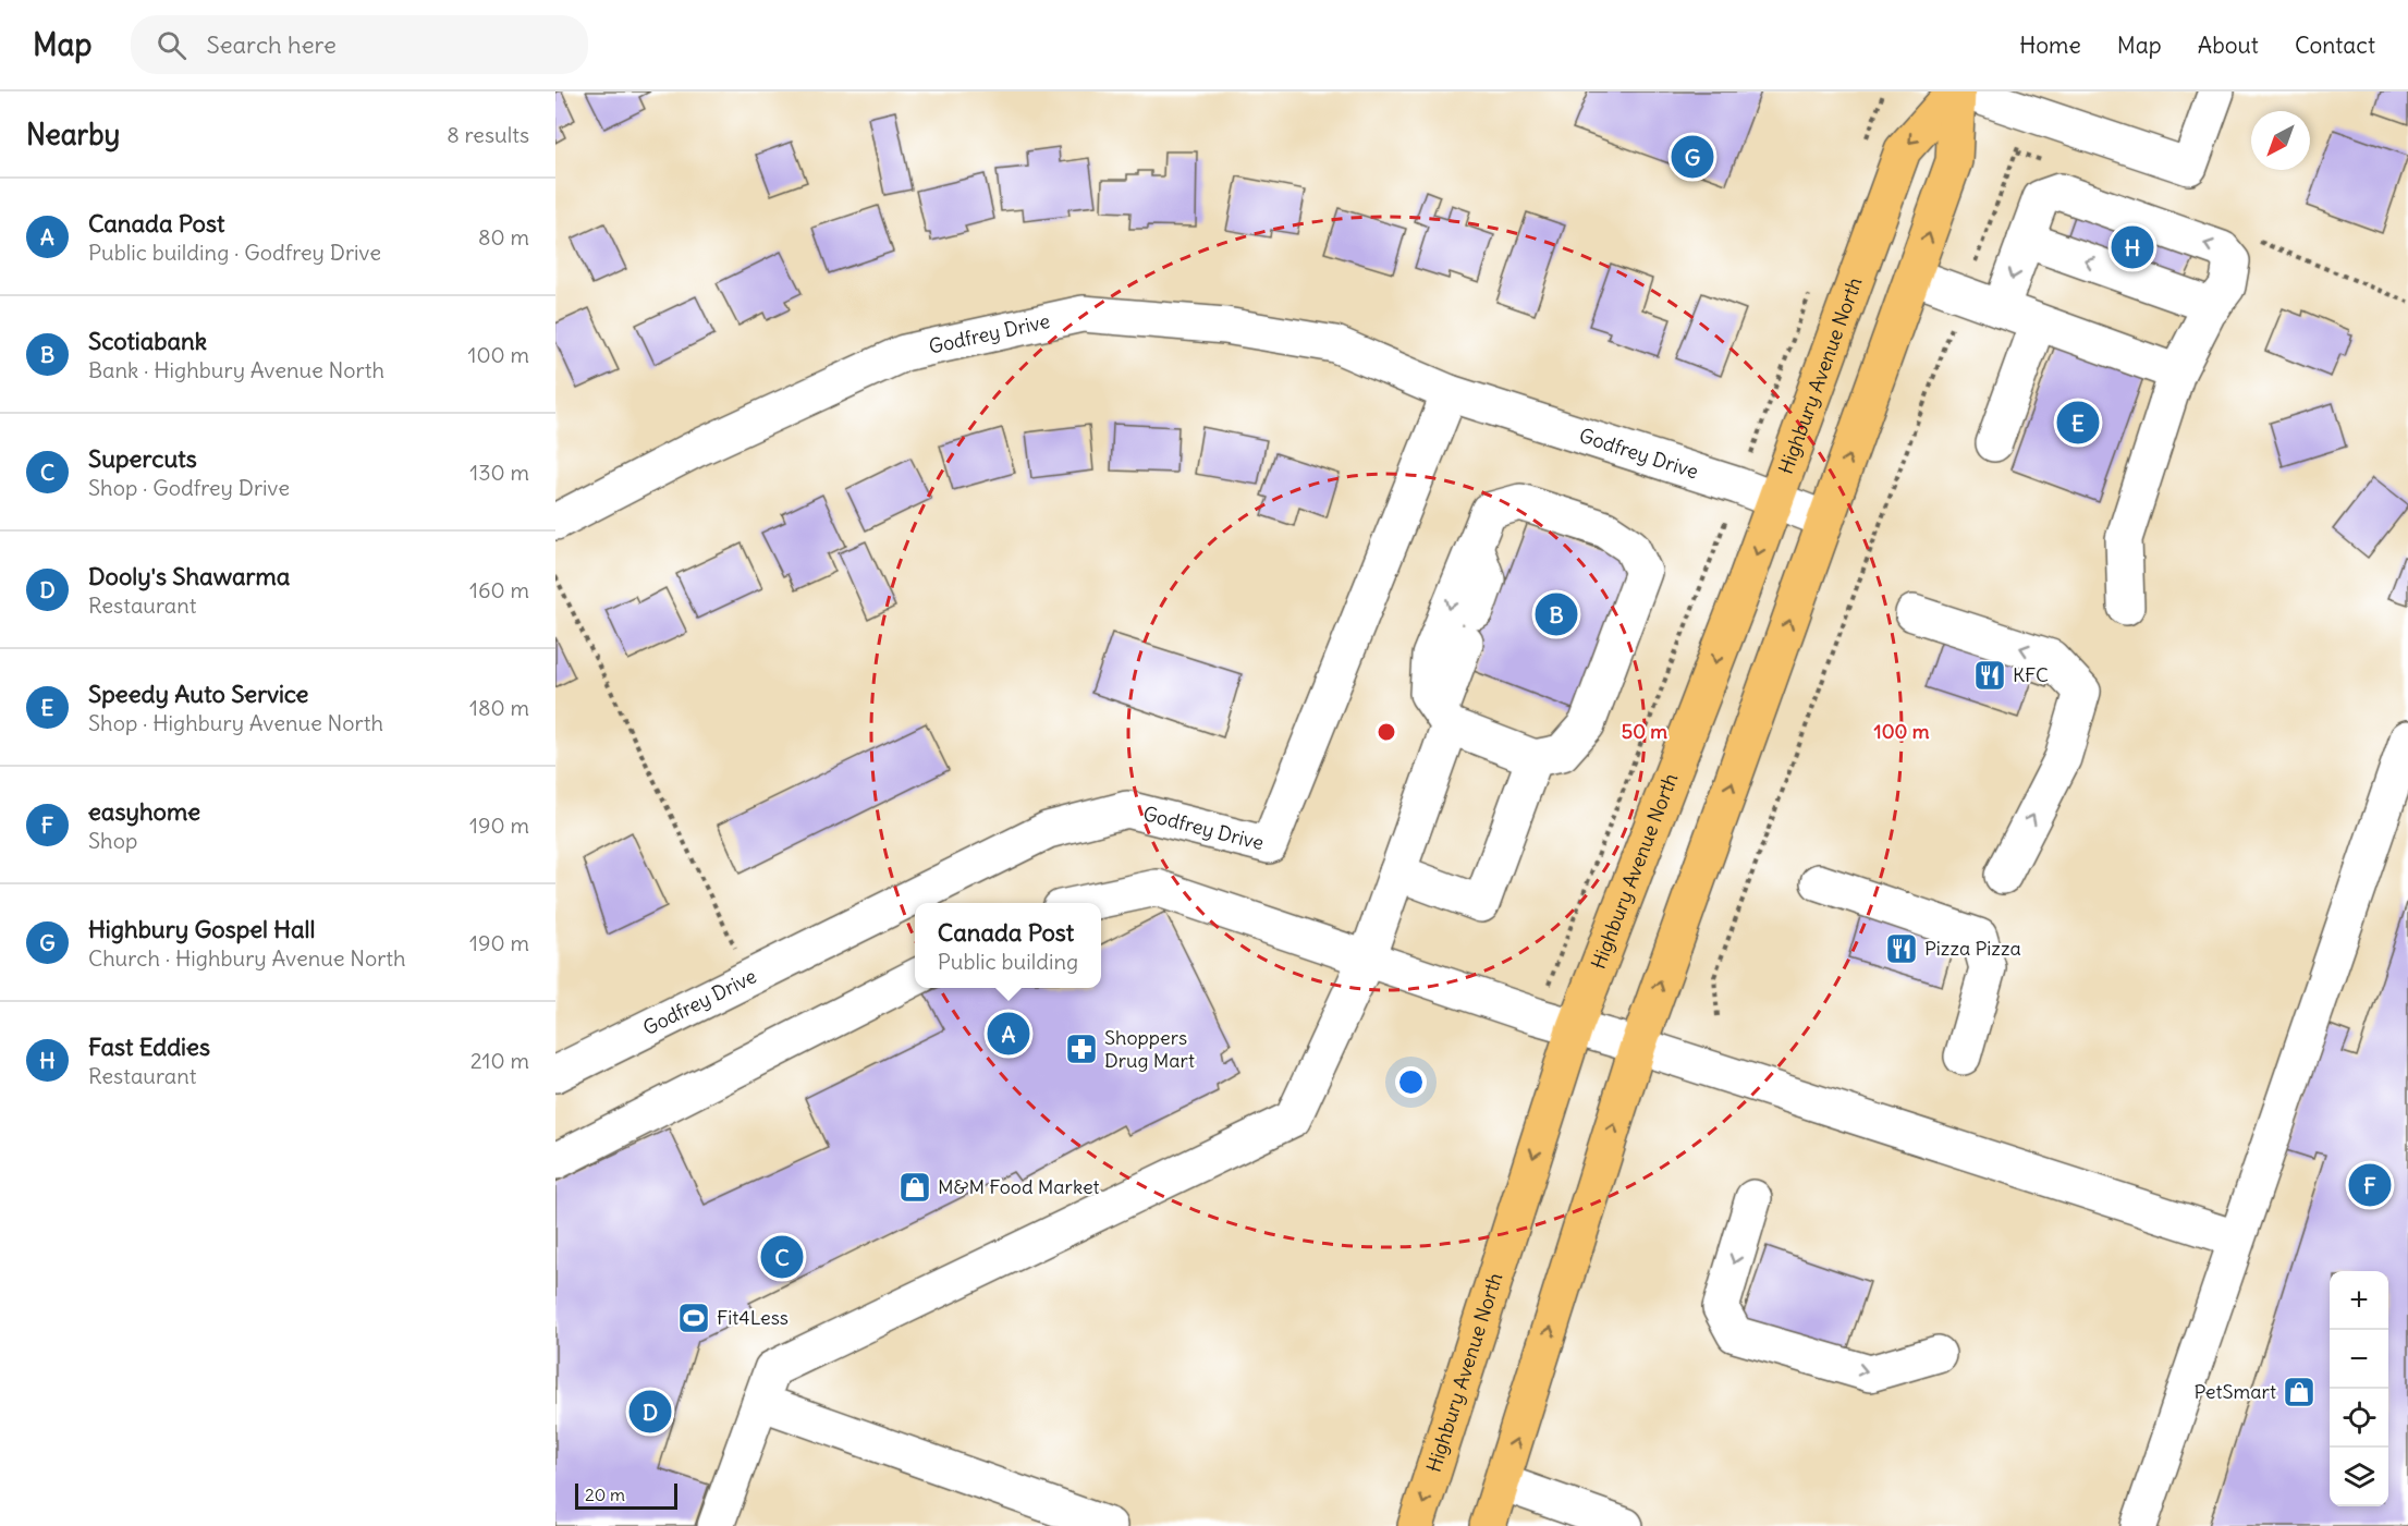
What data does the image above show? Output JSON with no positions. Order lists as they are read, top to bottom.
{
  "streets": {
    "main road": ["Highbury Avenue North"],
    "street": ["Godfrey Drive"]
  },
  "crossings": [
    ["Godfrey Drive", "Highbury Avenue North"]
  ],
  "places": {
    "restaurant": ["KFC", "Pizza Pizza"],
    "pharmacy": ["Shoppers Drug Mart"],
    "shop": ["M&M Food Market", "PetSmart"],
    "sports": ["Fit4Less"]
  },
  "scale_bar": "20 m",
  "north": "bottom left",
  "page": {
    "header": "Map",
    "search": "Search here",
    "nav": [
      "Home",
      "Map",
      "About",
      "Contact"
    ],
    "heading": ["Nearby", "8 results"],
    "pins": [
      "G",
      "H",
      "E",
      "B",
      "A",
      "F",
      "C",
      "D"
    ],
    "list": [
      {
        "mark": "A",
        "name": "Canada Post",
        "note": "Public building · Godfrey Drive",
        "value": "80 m"
      },
      {
        "mark": "B",
        "name": "Scotiabank",
        "note": "Bank · Highbury Avenue North",
        "value": "100 m"
      },
      {
        "mark": "C",
        "name": "Supercuts",
        "note": "Shop · Godfrey Drive",
        "value": "130 m"
      },
      {
        "mark": "D",
        "name": "Dooly's Shawarma",
        "note": "Restaurant",
        "value": "160 m"
      },
      {
        "mark": "E",
        "name": "Speedy Auto Service",
        "note": "Shop · Highbury Avenue North",
        "value": "180 m"
      },
      {
        "mark": "F",
        "name": "easyhome",
        "note": "Shop",
        "value": "190 m"
      },
      {
        "mark": "G",
        "name": "Highbury Gospel Hall",
        "note": "Church · Highbury Avenue North",
        "value": "190 m"
      },
      {
        "mark": "H",
        "name": "Fast Eddies",
        "note": "Restaurant",
        "value": "210 m"
      }
    ],
    "popup": ["Canada Post", "Public building"],
    "map_buttons": ["+", "−"],
    "scale": "20 m"
  },
  "rings": ["50 m", "100 m"]
}
